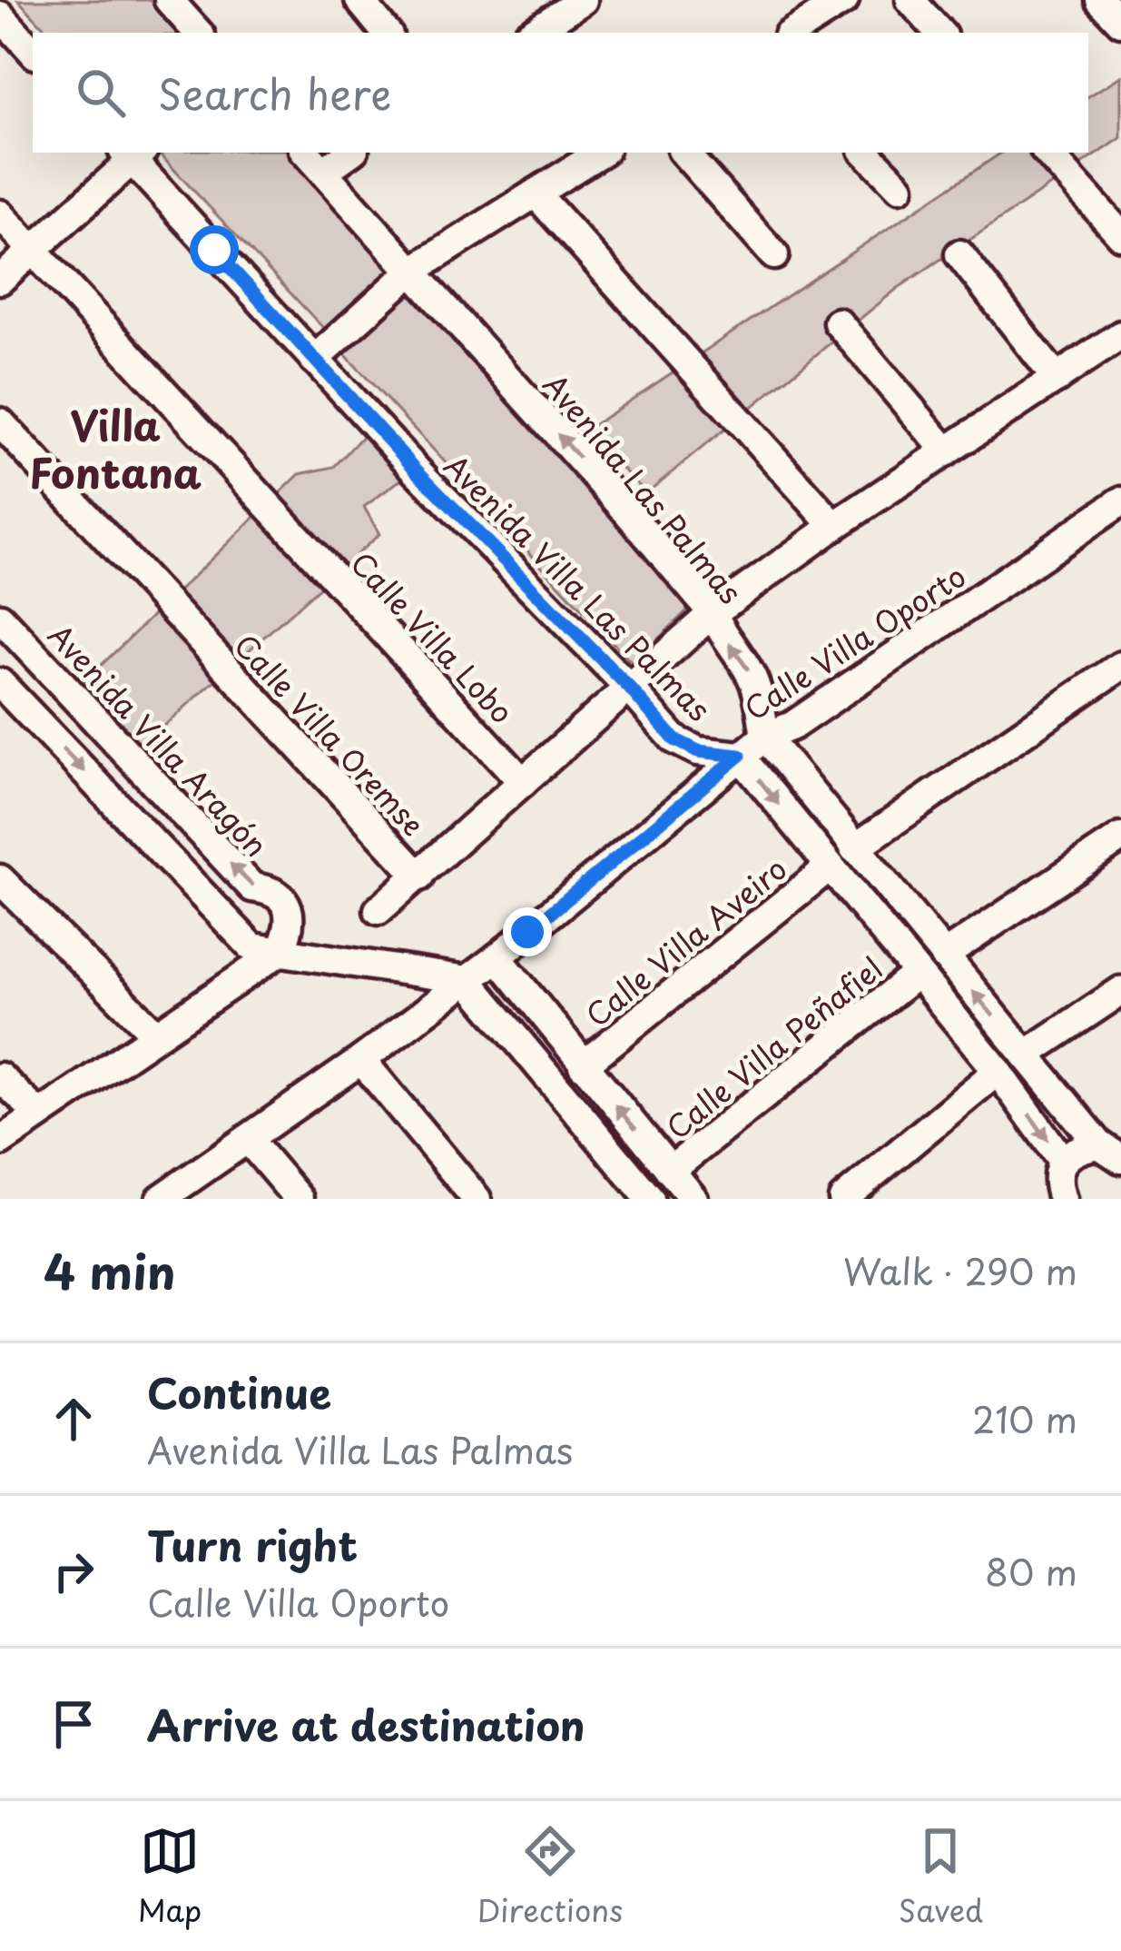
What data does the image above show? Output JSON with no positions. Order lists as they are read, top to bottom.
{
  "streets": {
    "street": [
      "Avenida Las Palmas",
      "Avenida Villa Las Palmas",
      "Calle Villa Lobo",
      "Calle Villa Oporto",
      "Calle Villa Oremse",
      "Avenida Villa Aragón",
      "Calle Villa Aveiro",
      "Calle Villa Peñafiel"
    ]
  },
  "crossings": [
    ["Avenida Las Palmas", "Calle Villa Oporto"],
    ["Avenida Villa Las Palmas", "Calle Villa Oporto"]
  ],
  "districts": ["Villa Fontana"],
  "page": {
    "search": "Search here",
    "heading": ["4 min", "Walk · 290 m"],
    "list": [
      ["Continue", "Avenida Villa Las Palmas", "210 m"],
      ["Turn right", "Calle Villa Oporto", "80 m"],
      "Arrive at destination"
    ],
    "nav": ["Map", "Directions", "Saved"]
  }
}
